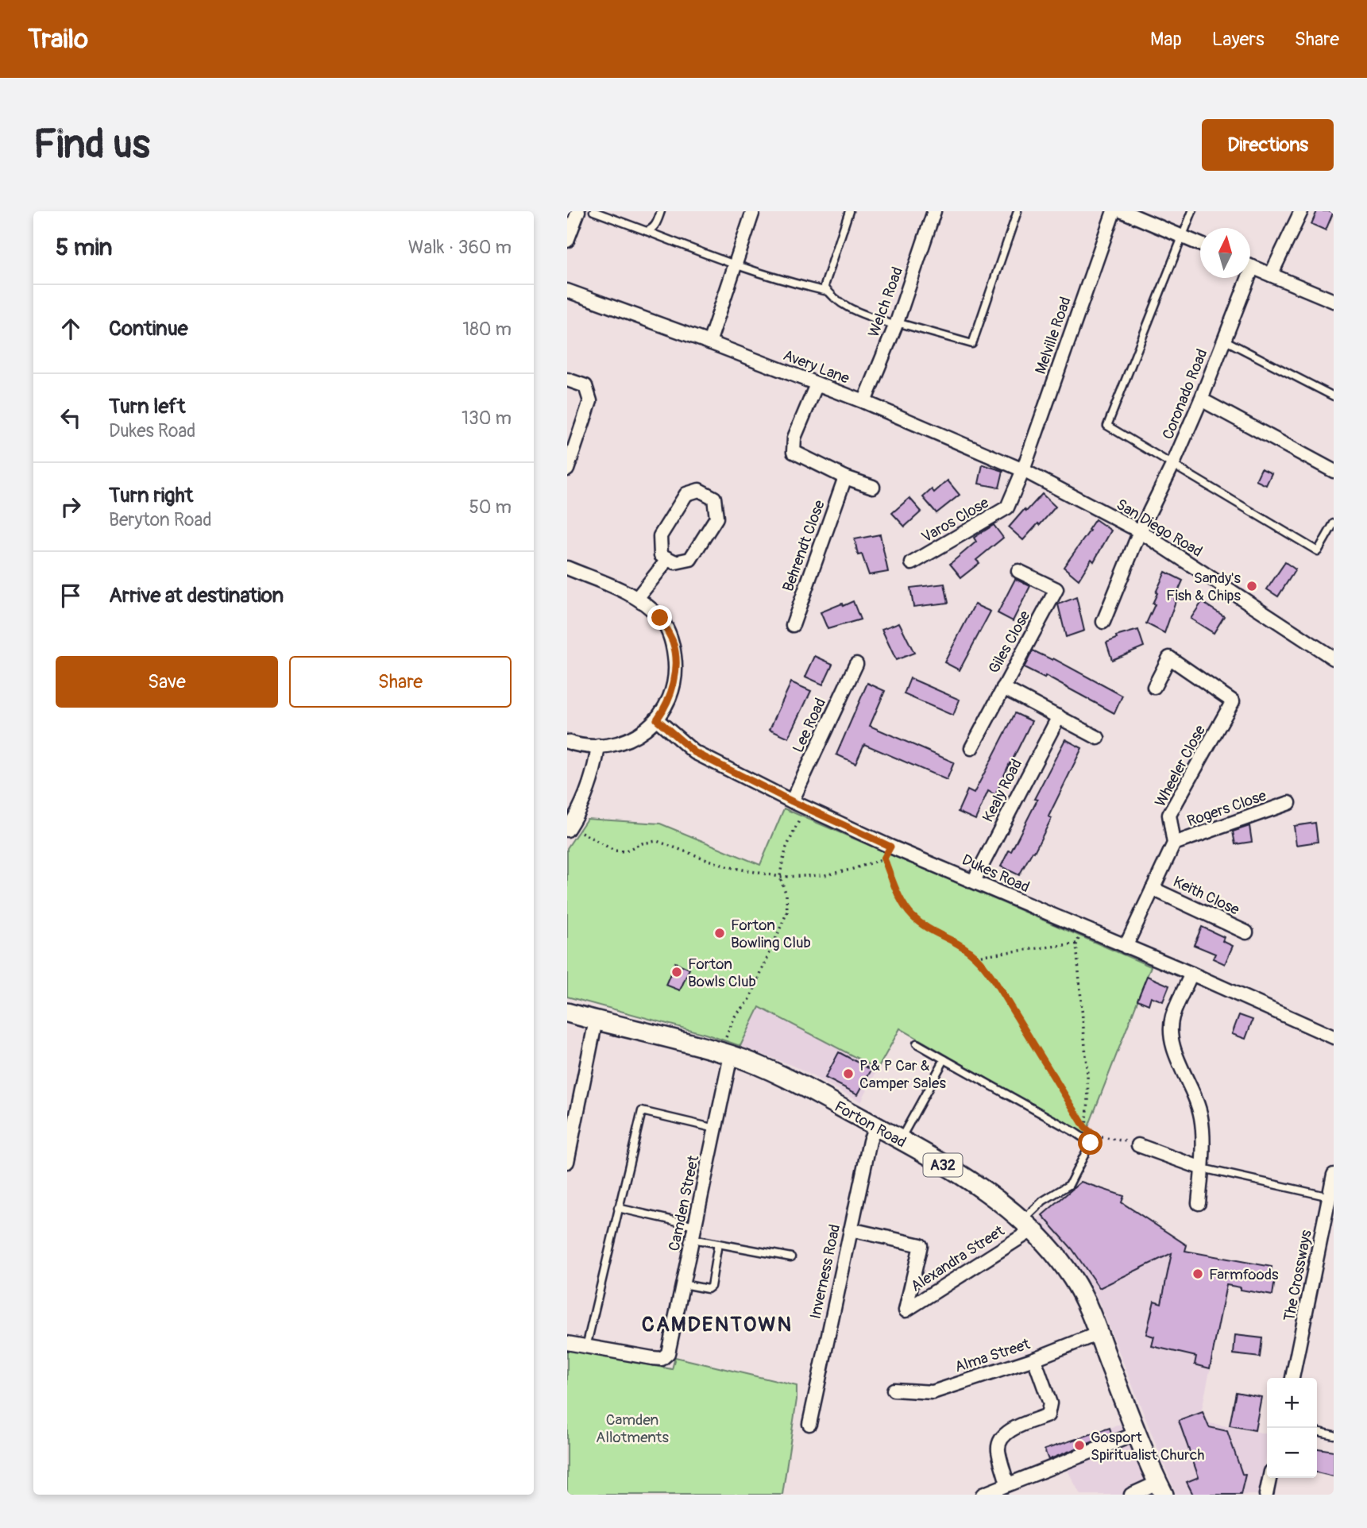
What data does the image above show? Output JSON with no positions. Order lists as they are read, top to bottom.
{
  "streets": {
    "main road": ["Forton Road", "A32"],
    "street": [
      "Welch Road",
      "Melville Road",
      "Avery Lane",
      "Coronado Road",
      "Varos Close",
      "San Diego Road",
      "Behrendt Close",
      "Giles Close",
      "Lee Road",
      "Wheeler Close",
      "Kealy Road",
      "Rogers Close",
      "Dukes Road",
      "Keith Close",
      "Camden Street",
      "Alexandra Street",
      "Inverness Road",
      "The Crossways",
      "Alma Street"
    ]
  },
  "crossings": [
    ["Welch Road", "Avery Lane"],
    ["Melville Road", "Avery Lane"],
    ["Melville Road", "Varos Close"],
    ["Avery Lane", "Varos Close"],
    ["Avery Lane", "San Diego Road"],
    ["Coronado Road", "San Diego Road"],
    ["Lee Road", "Dukes Road"],
    ["Wheeler Close", "Rogers Close"],
    ["Kealy Road", "Dukes Road"],
    ["Forton Road", "Camden Street"],
    ["Forton Road", "Alexandra Street"],
    ["Forton Road", "Inverness Road"],
    ["Forton Road", "Alma Street"],
    ["Alexandra Street", "Inverness Road"]
  ],
  "districts": ["CAMDENTOWN"],
  "parks": ["Camden Allotments"],
  "places": [
    "Sandy's Fish & Chips",
    "Forton Bowling Club",
    "Forton Bowls Club",
    "P & P Car & Camper Sales",
    "Farmfoods",
    "Gosport Spiritualist Church"
  ],
  "north": "top",
  "page": {
    "header": "Trailo",
    "nav": ["Map", "Layers", "Share"],
    "buttons": [
      "Directions",
      ["Save", "Share"]
    ],
    "title": "Find us",
    "heading": ["5 min", "Walk · 360 m"],
    "list": [
      ["Continue", "180 m"],
      ["Turn left", "Dukes Road", "130 m"],
      ["Turn right", "Beryton Road", "50 m"],
      "Arrive at destination"
    ],
    "map_buttons": ["+", "−"]
  }
}
